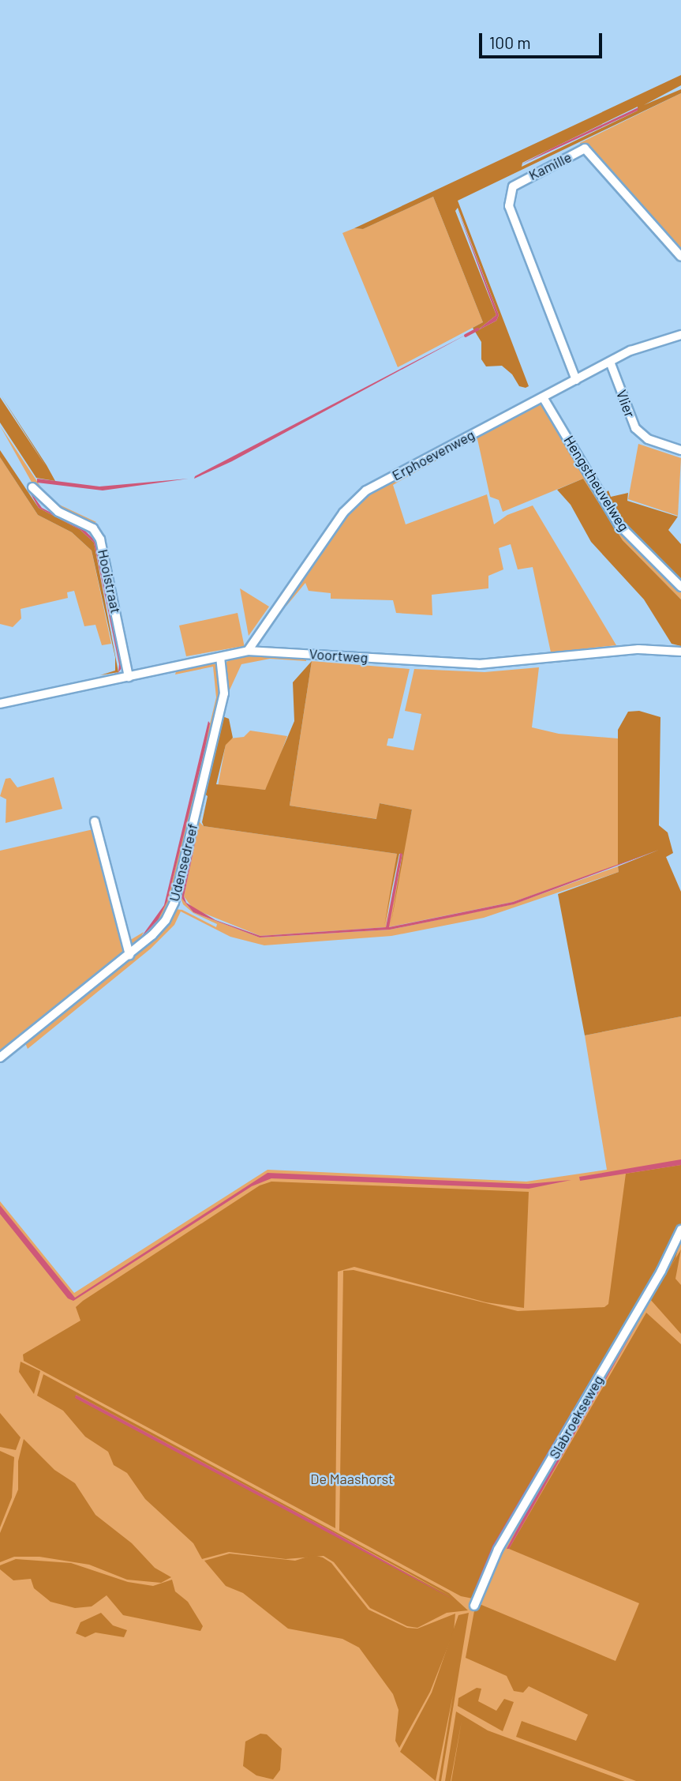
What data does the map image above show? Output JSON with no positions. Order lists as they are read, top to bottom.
{
  "streets": {
    "street": [
      "Kamille",
      "Vlier",
      "Erphoevenweg",
      "Hengstheuvelweg",
      "Hooistraat",
      "Voortweg",
      "Udensedreef",
      "Slabroekseweg"
    ]
  },
  "crossings": [
    ["Kamille", "Erphoevenweg"],
    ["Vlier", "Erphoevenweg"],
    ["Erphoevenweg", "Hengstheuvelweg"],
    ["Erphoevenweg", "Voortweg"],
    ["Hooistraat", "Voortweg"],
    ["Voortweg", "Udensedreef"]
  ],
  "parks": ["De Maashorst"],
  "scale_bar": "100 m"
}
